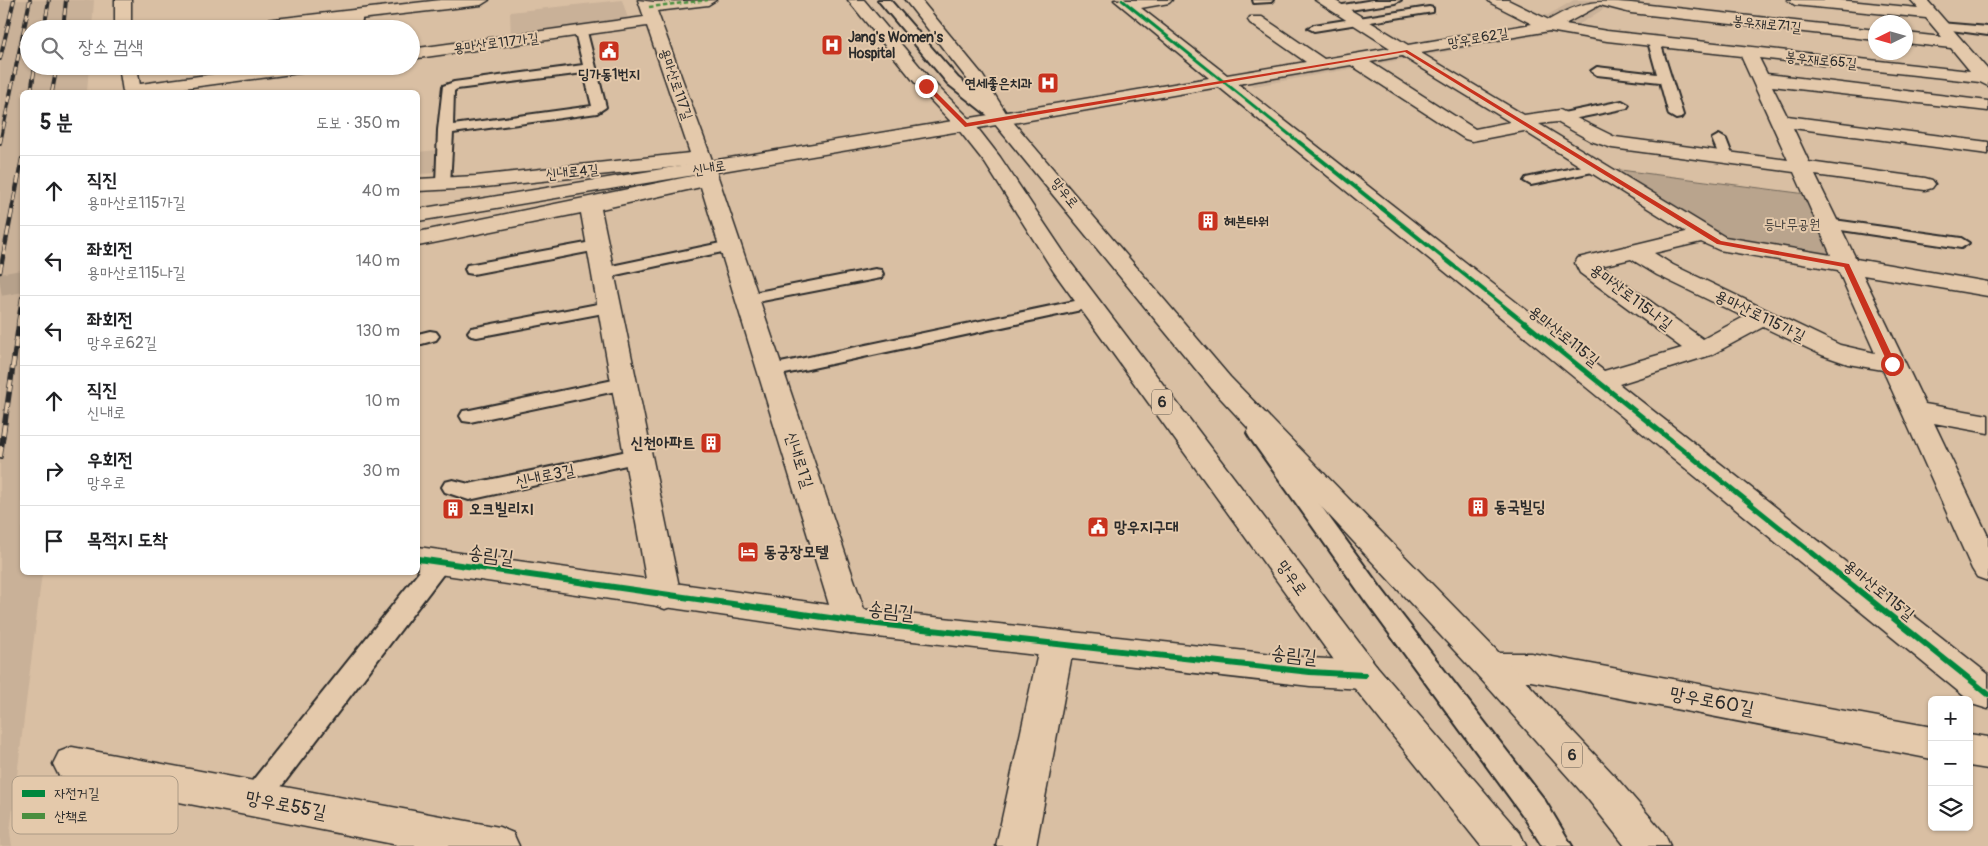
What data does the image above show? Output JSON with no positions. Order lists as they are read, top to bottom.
{
  "streets": {
    "street": [
      "봉우재로71길",
      "망우로62길",
      "용마산로117가길",
      "봉우재로65길",
      "용마산로117길",
      "신내로",
      "신내로4길",
      "망우로",
      "용마산로115나길",
      "용마산로115가길",
      "용마산로115길",
      "6",
      "신내로1길",
      "송림길",
      "망우로60길",
      "망우로55길"
    ],
    "lane": ["신내로3길"]
  },
  "crossings": [
    ["봉우재로71길", "망우로62길"],
    ["망우로62길", "봉우재로65길"],
    ["망우로62길", "신내로"],
    ["망우로62길", "망우로"],
    ["망우로62길", "용마산로115길"],
    ["용마산로117가길", "용마산로117길"],
    ["용마산로117길", "신내로"],
    ["용마산로117길", "신내로4길"],
    ["용마산로117길", "신내로1길"],
    ["신내로", "신내로4길"],
    ["신내로", "망우로"],
    ["신내로", "신내로1길"],
    ["신내로4길", "신내로1길"],
    ["망우로", "6"],
    ["망우로", "송림길"],
    ["망우로", "망우로60길"],
    ["용마산로115나길", "용마산로115가길"],
    ["용마산로115나길", "용마산로115길"],
    ["용마산로115가길", "용마산로115길"],
    ["6", "망우로60길"],
    ["신내로1길", "송림길"]
  ],
  "parks": ["등나무공원"],
  "places": {
    "hospital": ["Jang's Women's Hospital", "연세좋은치과"],
    "public building": ["딩가동1번지", "망우지구대"],
    "building": [
      "헤븐타워",
      "신천아파트",
      "동국빌딩",
      "오크빌리지"
    ],
    "hotel": ["동궁장모텔"]
  },
  "legend": ["자전거길", "산책로"],
  "north": "left",
  "page": {
    "search": "장소 검색",
    "heading": ["5 분", "도보 · 350 m"],
    "list": [
      ["직진", "용마산로115가길", "40 m"],
      ["좌회전", "용마산로115나길", "140 m"],
      ["좌회전", "망우로62길", "130 m"],
      ["직진", "신내로", "10 m"],
      ["우회전", "망우로", "30 m"],
      "목적지 도착"
    ],
    "map_buttons": ["+", "−"]
  }
}
